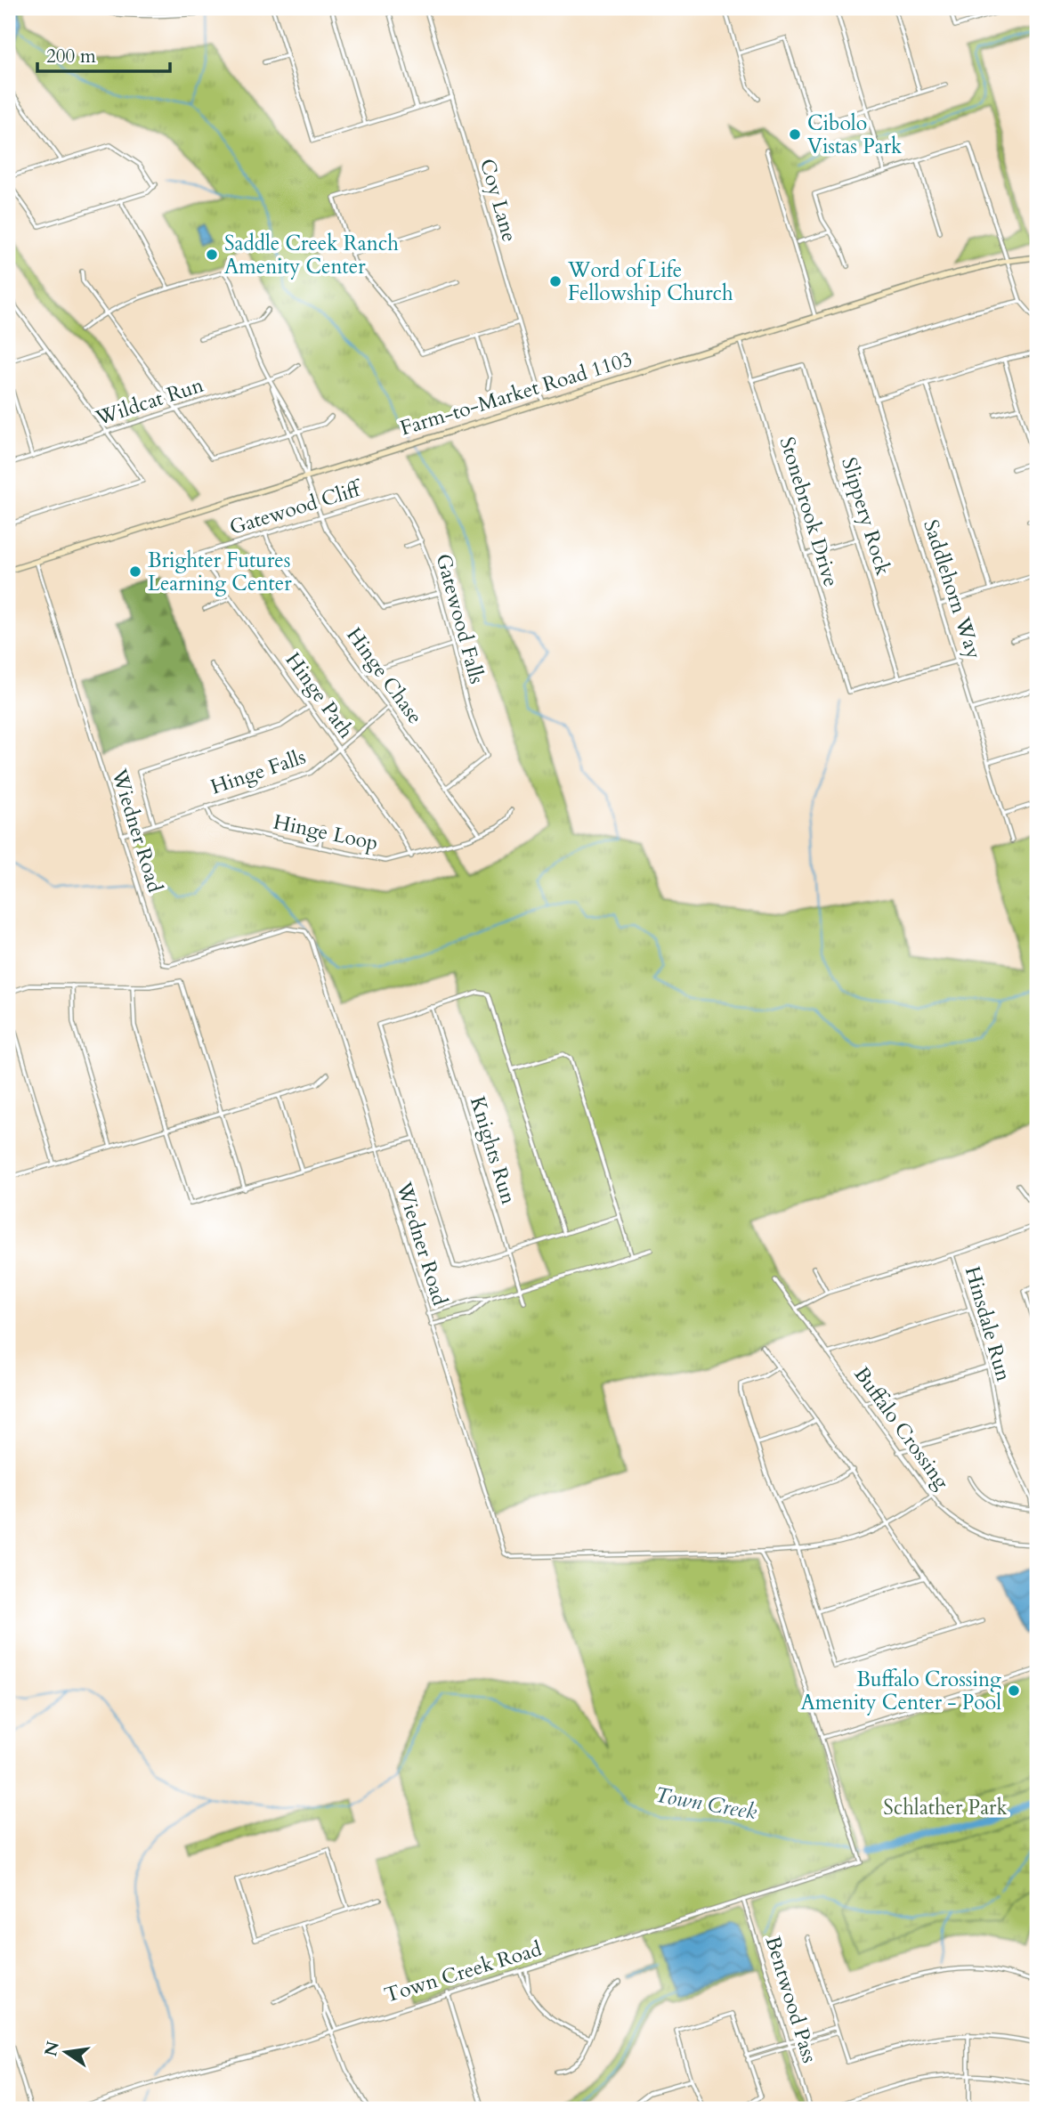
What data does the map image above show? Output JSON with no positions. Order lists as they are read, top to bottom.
{
  "streets": {
    "main road": ["Farm-to-Market Road 1103"],
    "street": [
      "Coy Lane",
      "Wildcat Run",
      "Gatewood Cliff",
      "Stonebrook Drive",
      "Slippery Rock",
      "Saddlehorn Way",
      "Gatewood Falls",
      "Hinge Chase",
      "Hinge Path",
      "Hinge Falls",
      "Wiedner Road",
      "Hinge Loop",
      "Knights Run",
      "Hinsdale Run",
      "Buffalo Crossing",
      "Town Creek Road",
      "Bentwood Pass"
    ]
  },
  "crossings": [
    ["Coy Lane", "Farm-to-Market Road 1103"],
    ["Farm-to-Market Road 1103", "Stonebrook Drive"],
    ["Farm-to-Market Road 1103", "Wiedner Road"],
    ["Gatewood Cliff", "Gatewood Falls"],
    ["Gatewood Cliff", "Hinge Chase"],
    ["Gatewood Cliff", "Hinge Path"],
    ["Stonebrook Drive", "Slippery Rock"],
    ["Gatewood Falls", "Hinge Chase"],
    ["Hinge Chase", "Hinge Falls"],
    ["Hinge Chase", "Hinge Loop"],
    ["Hinge Path", "Hinge Falls"],
    ["Hinge Path", "Hinge Loop"],
    ["Hinge Falls", "Wiedner Road"],
    ["Hinge Falls", "Hinge Loop"],
    ["Hinsdale Run", "Buffalo Crossing"],
    ["Town Creek Road", "Bentwood Pass"]
  ],
  "water": ["Town Creek"],
  "parks": ["Schlather Park"],
  "places": [
    "Cibolo Vistas Park",
    "Saddle Creek Ranch Amenity Center",
    "Word of Life Fellowship Church",
    "Brighter Futures Learning Center",
    "Buffalo Crossing Amenity Center - Pool"
  ],
  "scale_bar": "200 m",
  "north": "left"
}
